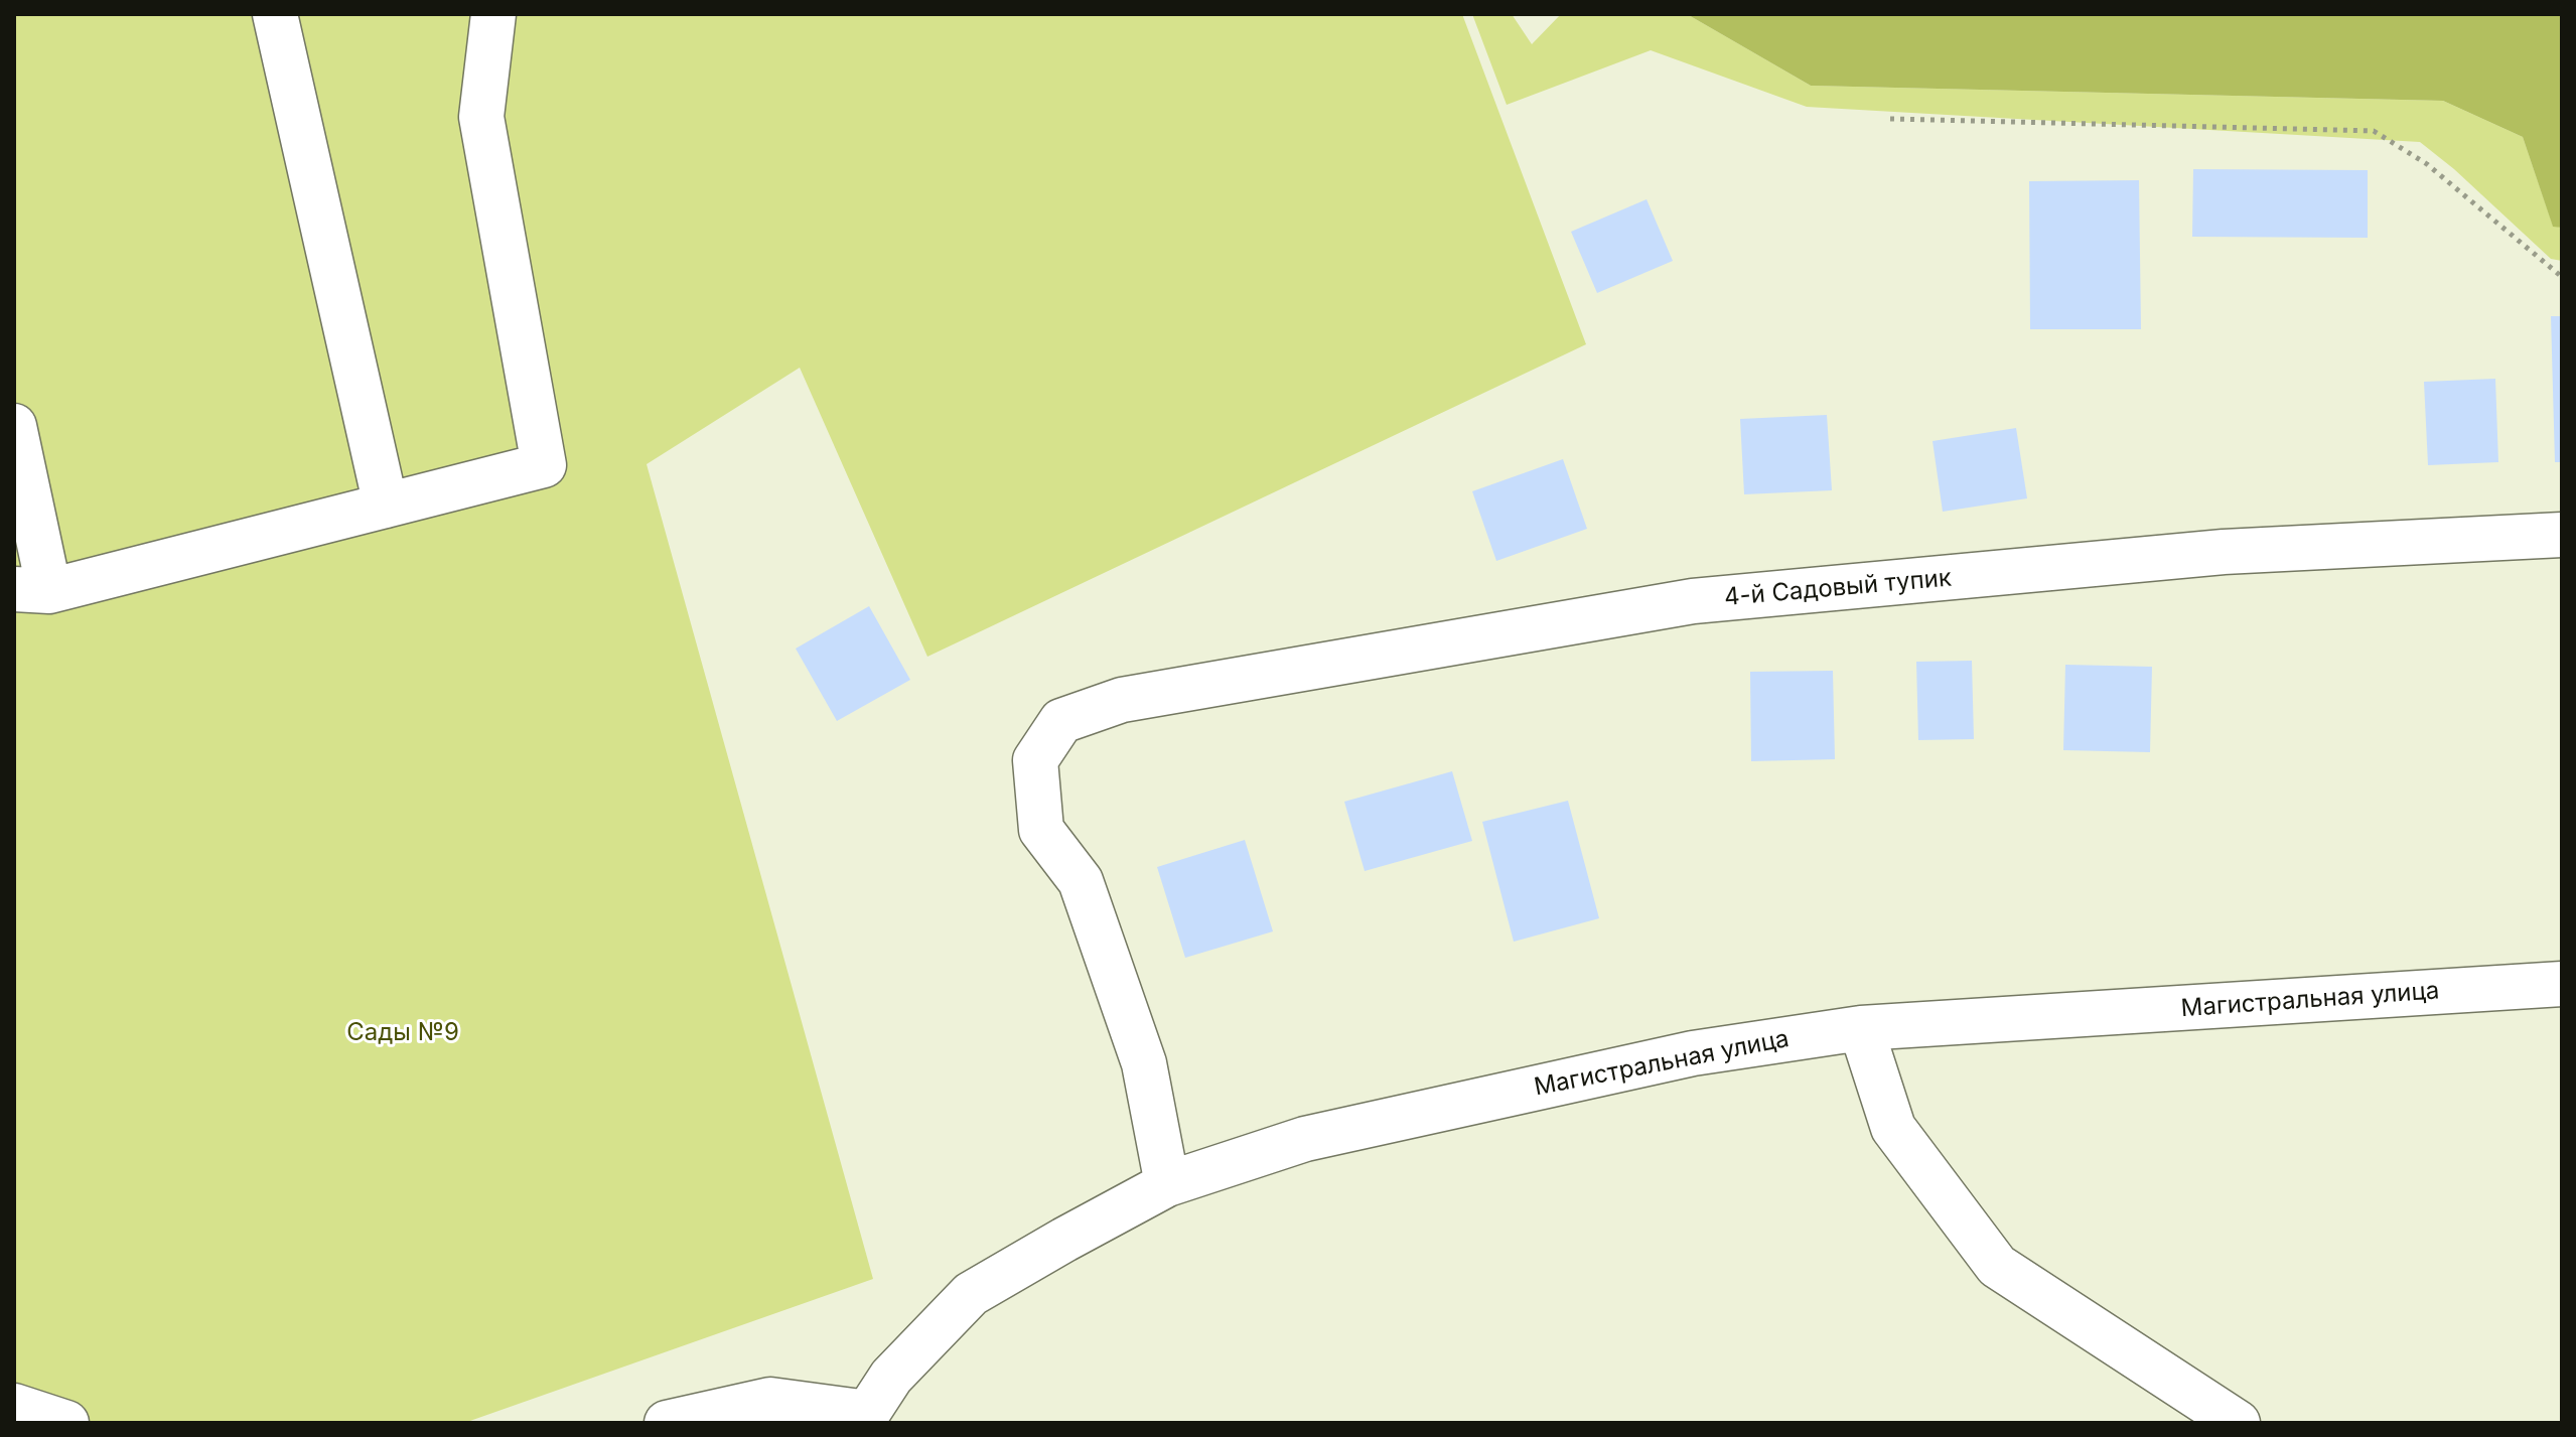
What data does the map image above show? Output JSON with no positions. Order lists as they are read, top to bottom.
{
  "streets": {
    "street": ["4-й Садовый тупик", "Магистральная улица"]
  },
  "crossings": [
    ["4-й Садовый тупик", "Магистральная улица"]
  ],
  "parks": ["Сады №9"]
}
